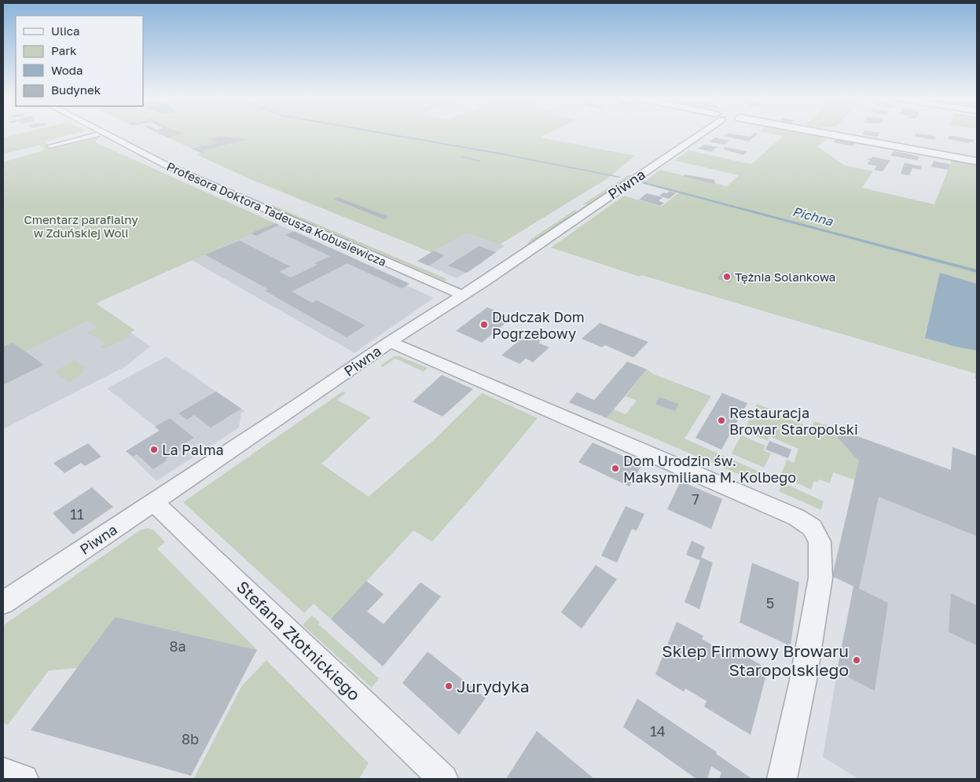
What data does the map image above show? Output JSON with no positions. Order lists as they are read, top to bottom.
{
  "streets": {
    "street": ["Piwna", "Profesora Doktora Tadeusza Kobusiewicza", "Stefana Złotnickiego"]
  },
  "crossings": [
    ["Piwna", "Profesora Doktora Tadeusza Kobusiewicza"],
    ["Piwna", "Stefana Złotnickiego"]
  ],
  "water": ["Pichna"],
  "parks": ["Cmentarz parafialny w Zduńskiej Woli"],
  "places": [
    "Tężnia Solankowa",
    "Dudczak Dom Pogrzebowy",
    "Restauracja Browar Staropolski",
    "La Palma",
    "Dom Urodzin św. Maksymiliana M. Kolbego",
    "Sklep Firmowy Browaru Staropolskiego",
    "Jurydyka"
  ],
  "house_numbers": [
    "7",
    "11",
    "5",
    "8a",
    "14",
    "8b"
  ],
  "legend": [
    "Ulica",
    "Park",
    "Woda",
    "Budynek"
  ]
}
